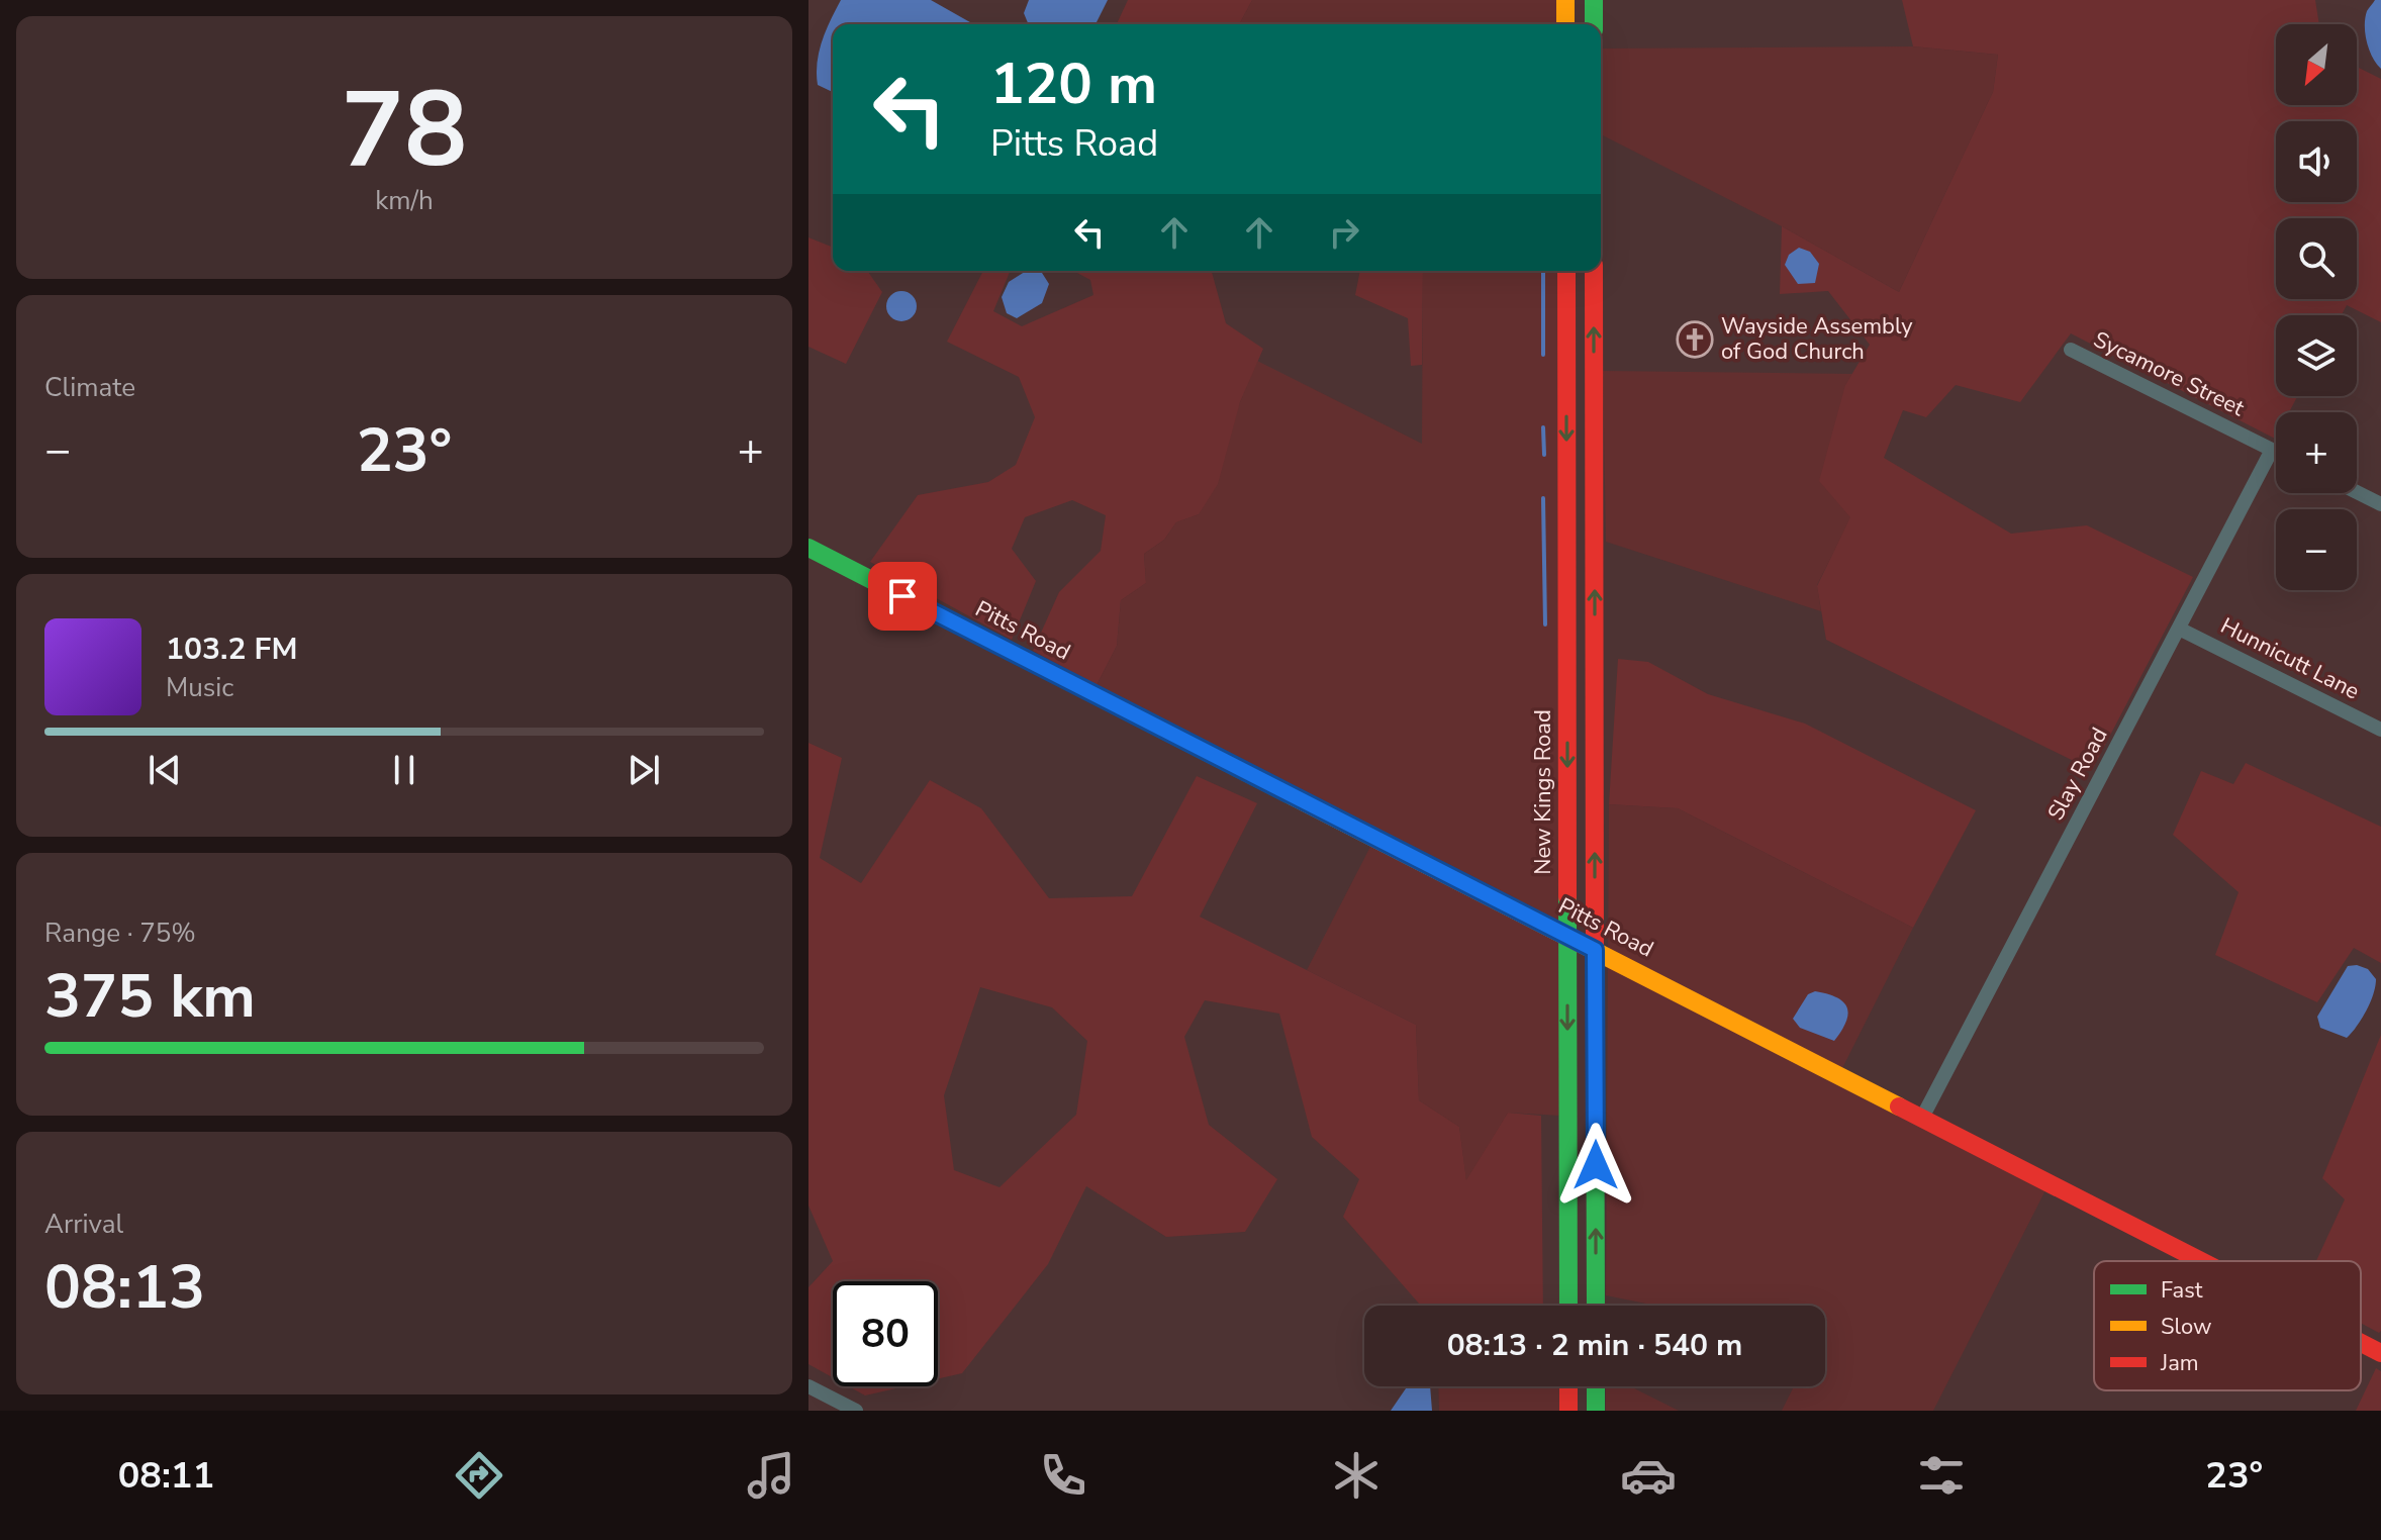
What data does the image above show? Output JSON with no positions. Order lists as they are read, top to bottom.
{
  "streets": {
    "main road": ["Pitts Road", "New Kings Road"],
    "street": ["Sycamore Street", "Hunnicutt Lane", "Slay Road"]
  },
  "crossings": [
    ["Sycamore Street", "Slay Road"],
    ["Pitts Road", "Slay Road"],
    ["Pitts Road", "New Kings Road"],
    ["Hunnicutt Lane", "Slay Road"]
  ],
  "places": {
    "church": ["Wayside Assembly of God Church"]
  },
  "legend": ["Fast", "Slow", "Jam"],
  "north": "bottom left",
  "page": {
    "tile": [
      ["78", "km/h"],
      "Climate",
      ["Range · 75%", "375 km"],
      ["Arrival", "08:13"]
    ],
    "map_buttons": ["+", "−"],
    "turn": ["120 m", "Pitts Road"],
    "heat": ["−", "23°", "+"],
    "song": ["103.2 FM", "Music"],
    "limit": "80",
    "trip": "08:13 · 2 min · 540 m",
    "tabs": ["08:11", "23°"]
  }
}
